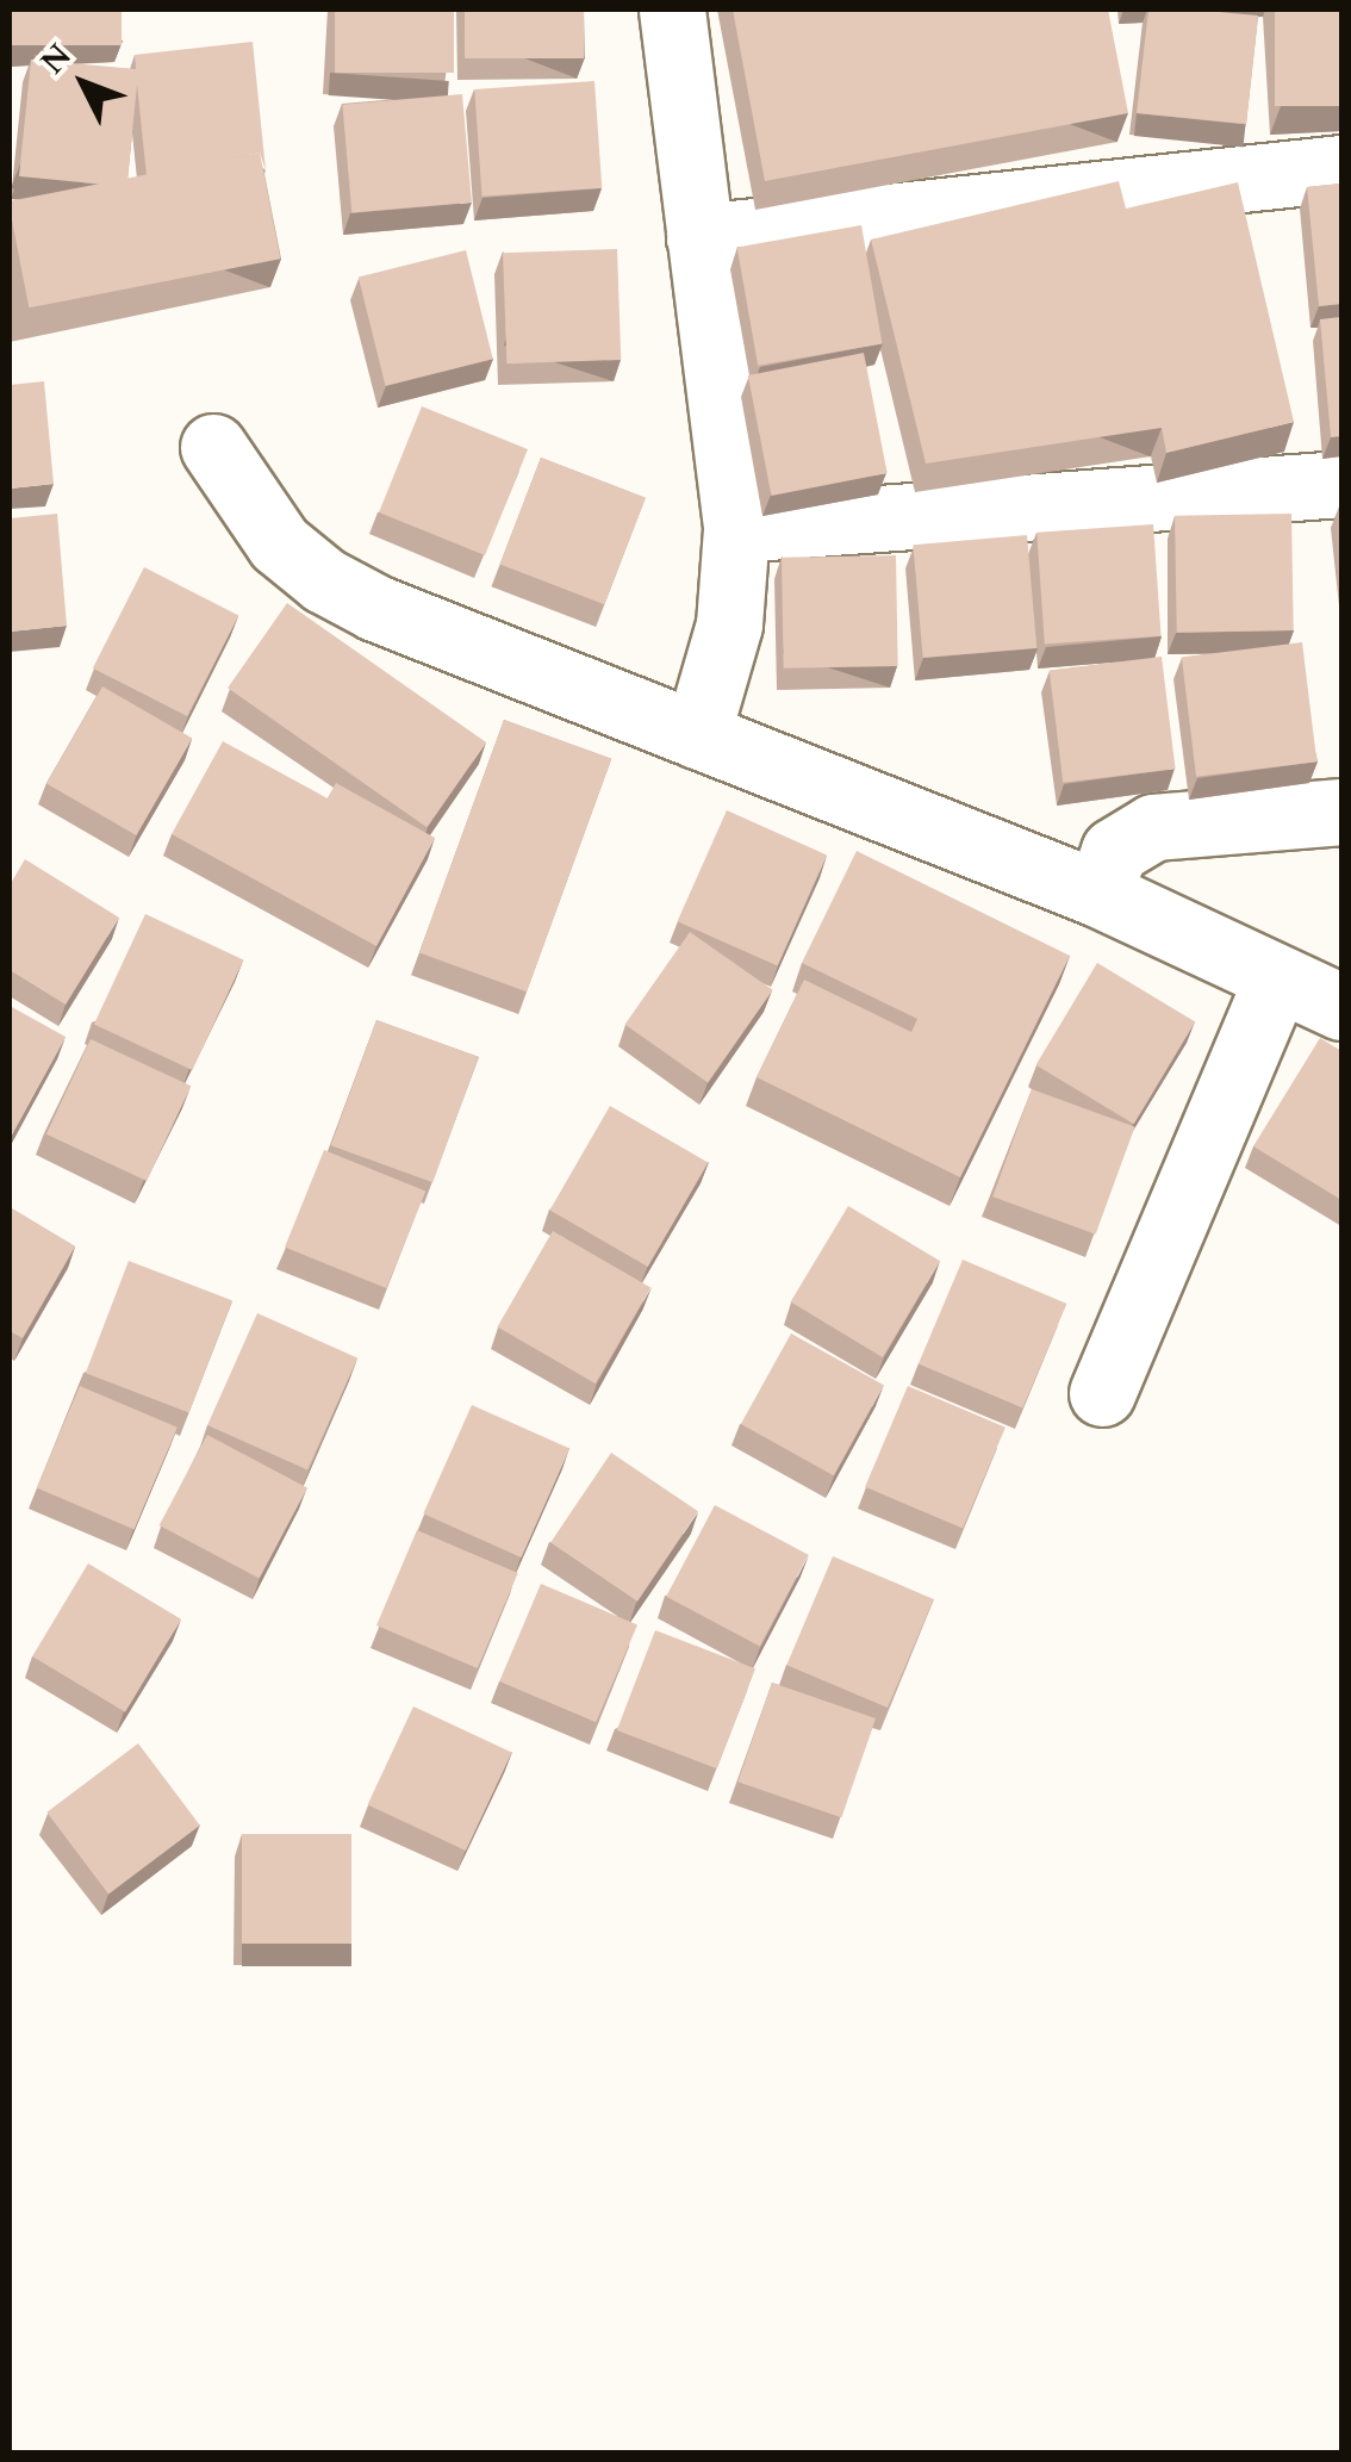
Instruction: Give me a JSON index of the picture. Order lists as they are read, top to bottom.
{
  "north": "top left"
}
